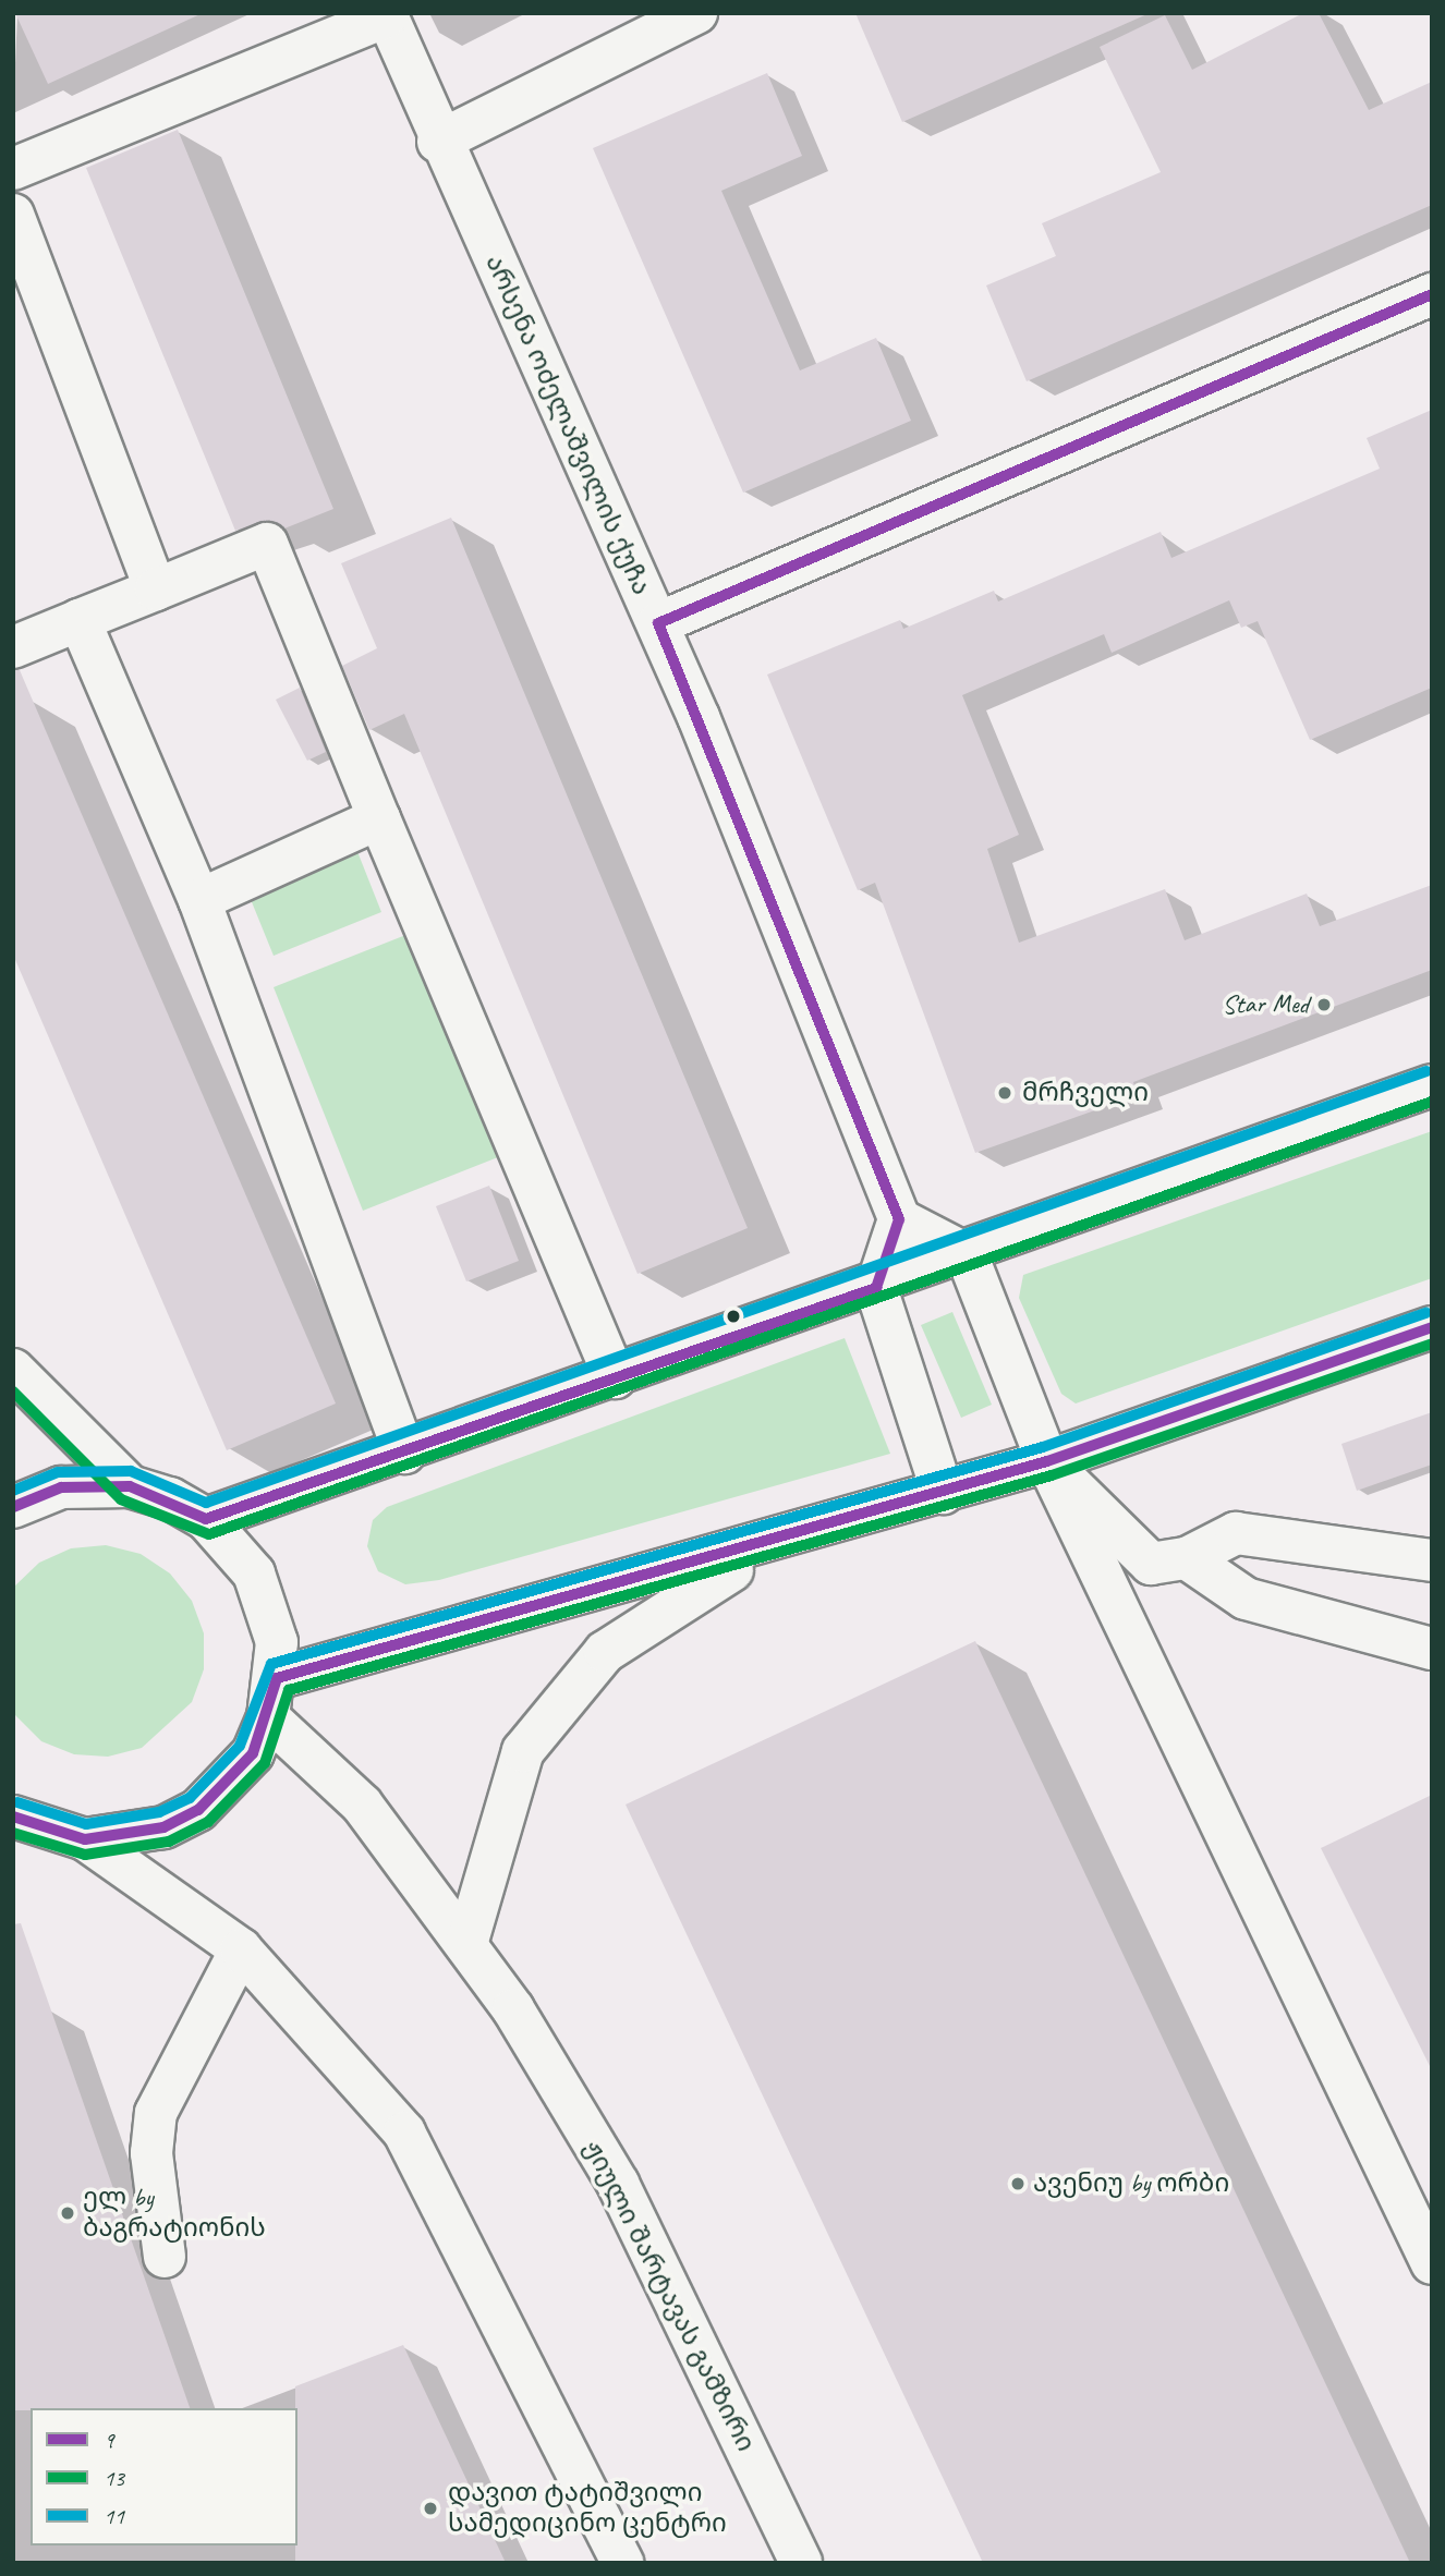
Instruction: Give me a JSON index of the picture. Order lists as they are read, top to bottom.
{
  "streets": {
    "main road": ["არსენა ოძელაშვილის ქუჩა", "ჟიული შარტავას გამზირი"]
  },
  "places": [
    "Star Med",
    "მრჩველი",
    "ავენიუ by ორბი",
    "ელ by ბაგრატიონის",
    "დავით ტატიშვილი სამედიცინო ცენტრი"
  ],
  "lines": ["transit line 9", "transit line 11", "transit line 13"],
  "legend": ["9", "13", "11"]
}
